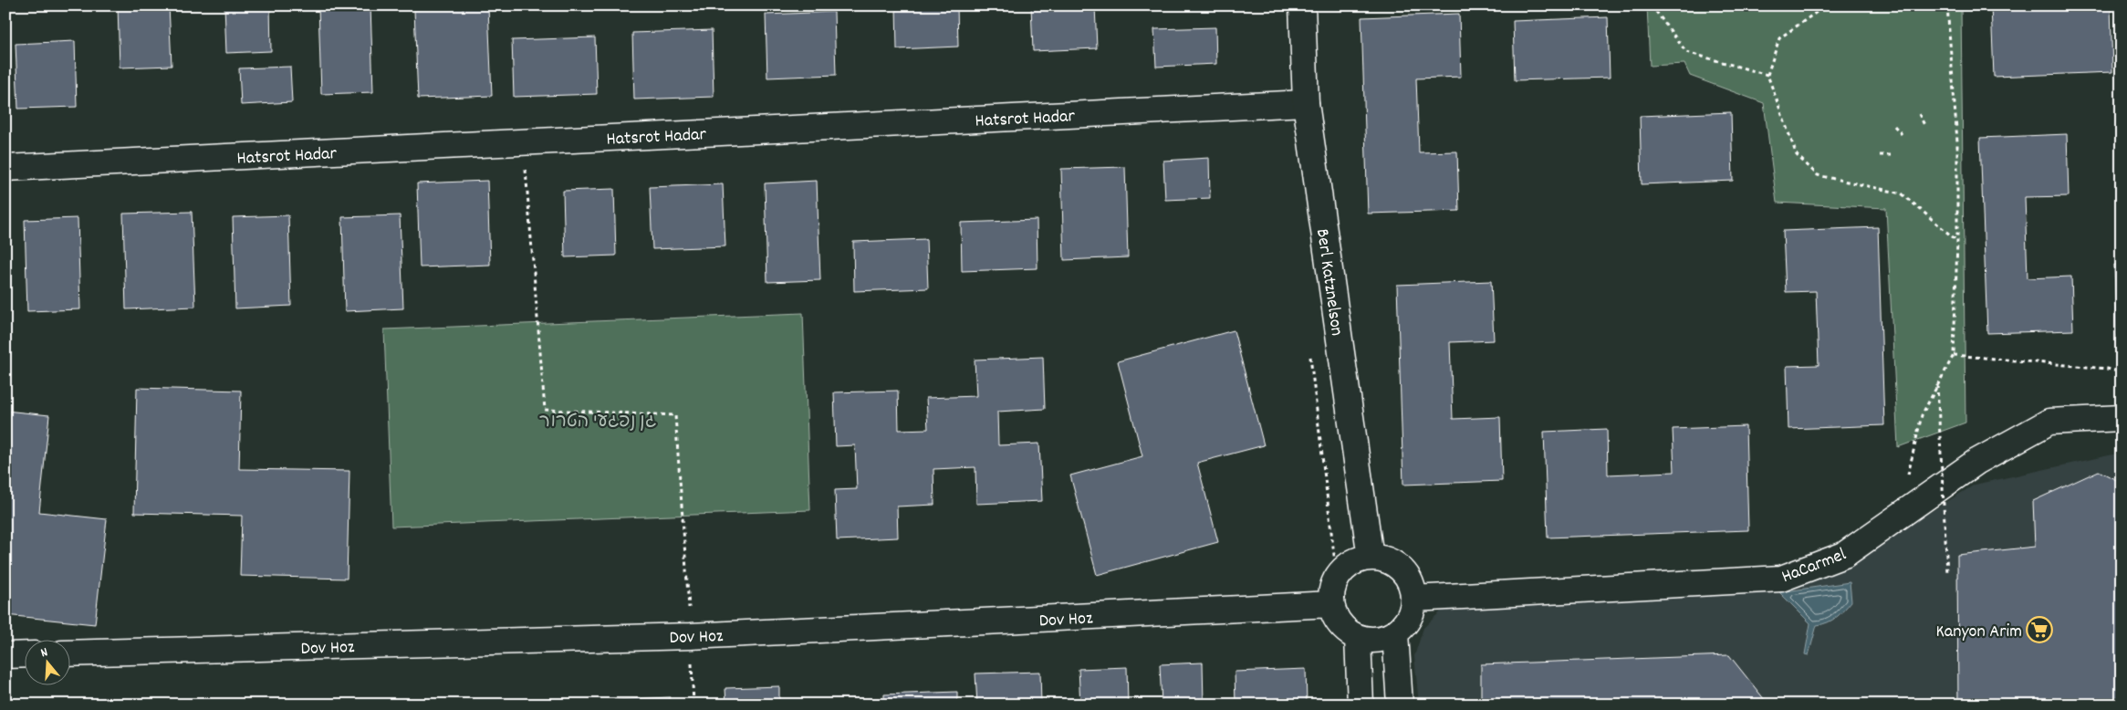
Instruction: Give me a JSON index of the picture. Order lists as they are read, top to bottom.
{
  "streets": {
    "street": [
      "Hatsrot Hadar",
      "Berl Katznelson",
      "HaCarmel",
      "Dov Hoz"
    ]
  },
  "crossings": [
    ["Hatsrot Hadar", "Berl Katznelson"],
    ["Berl Katznelson", "HaCarmel"],
    ["Berl Katznelson", "Dov Hoz"],
    ["HaCarmel", "Dov Hoz"]
  ],
  "parks": ["גן נפגעי הטרור"],
  "places": {
    "supermarket": ["Kanyon Arim"]
  },
  "north": "top"
}
